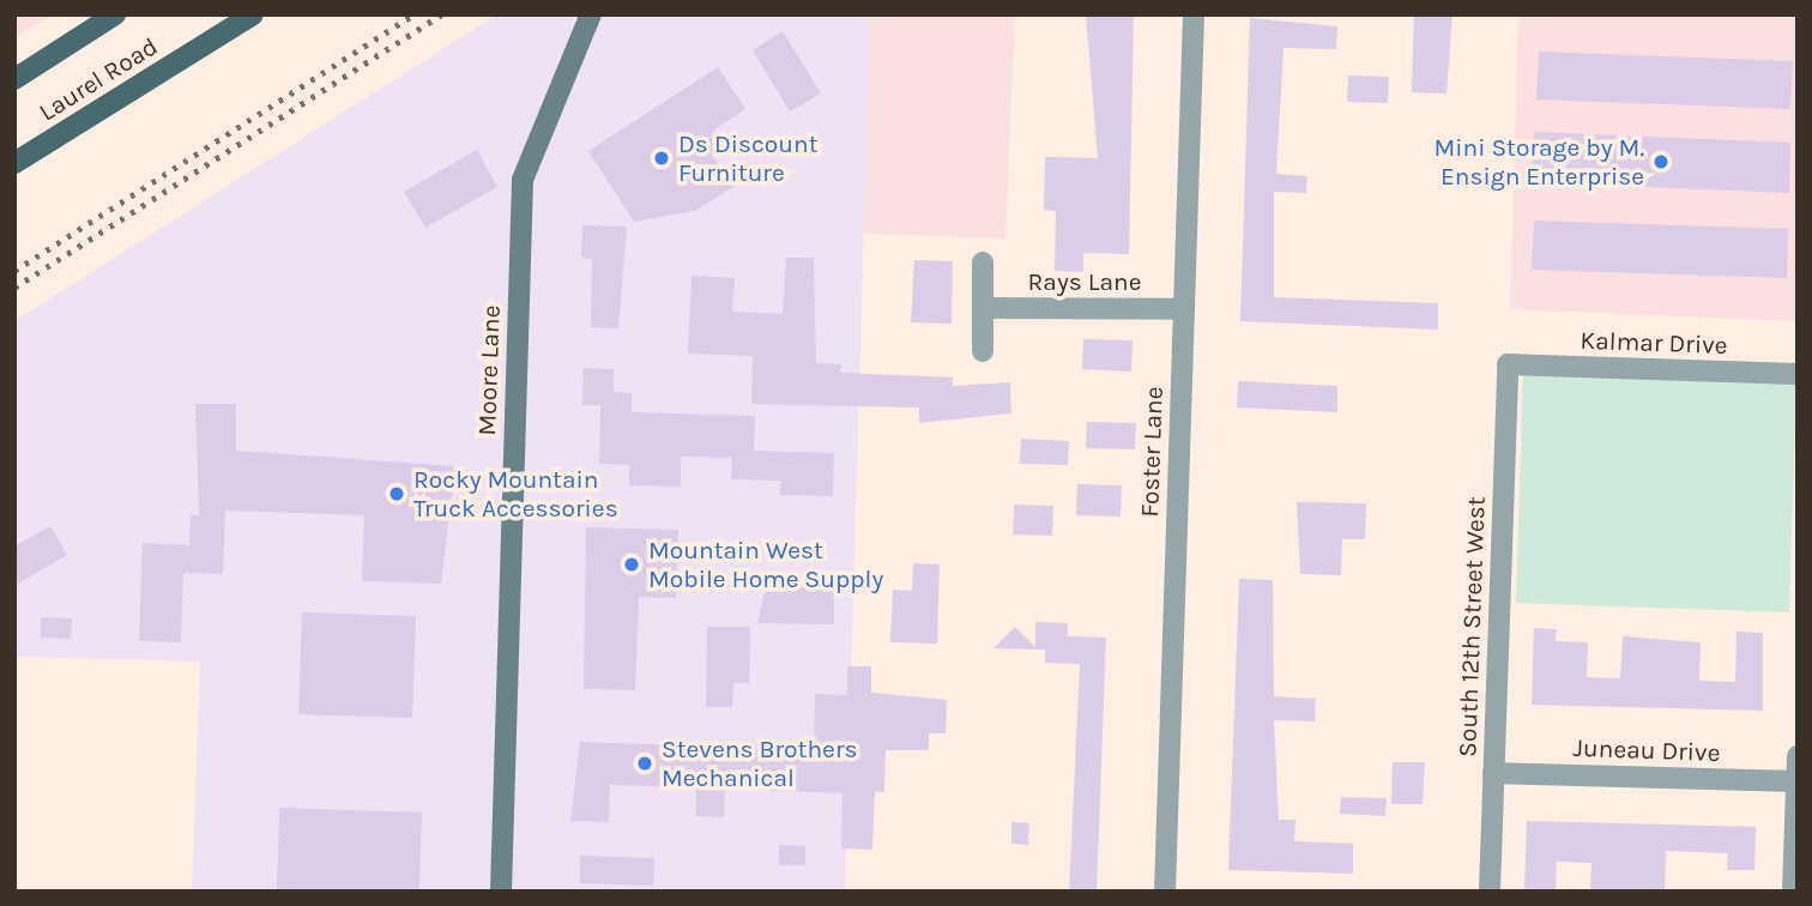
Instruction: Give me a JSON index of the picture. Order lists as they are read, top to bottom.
{
  "streets": {
    "main road": ["Laurel Road"],
    "street": [
      "Rays Lane",
      "Kalmar Drive",
      "Moore Lane",
      "Foster Lane",
      "South 12th Street West",
      "Juneau Drive"
    ]
  },
  "crossings": [
    ["Rays Lane", "Foster Lane"],
    ["Kalmar Drive", "South 12th Street West"],
    ["South 12th Street West", "Juneau Drive"]
  ],
  "places": [
    "Ds Discount Furniture",
    "Mini Storage by M. Ensign Enterprise",
    "Rocky Mountain Truck Accessories",
    "Mountain West Mobile Home Supply",
    "Stevens Brothers Mechanical"
  ]
}
